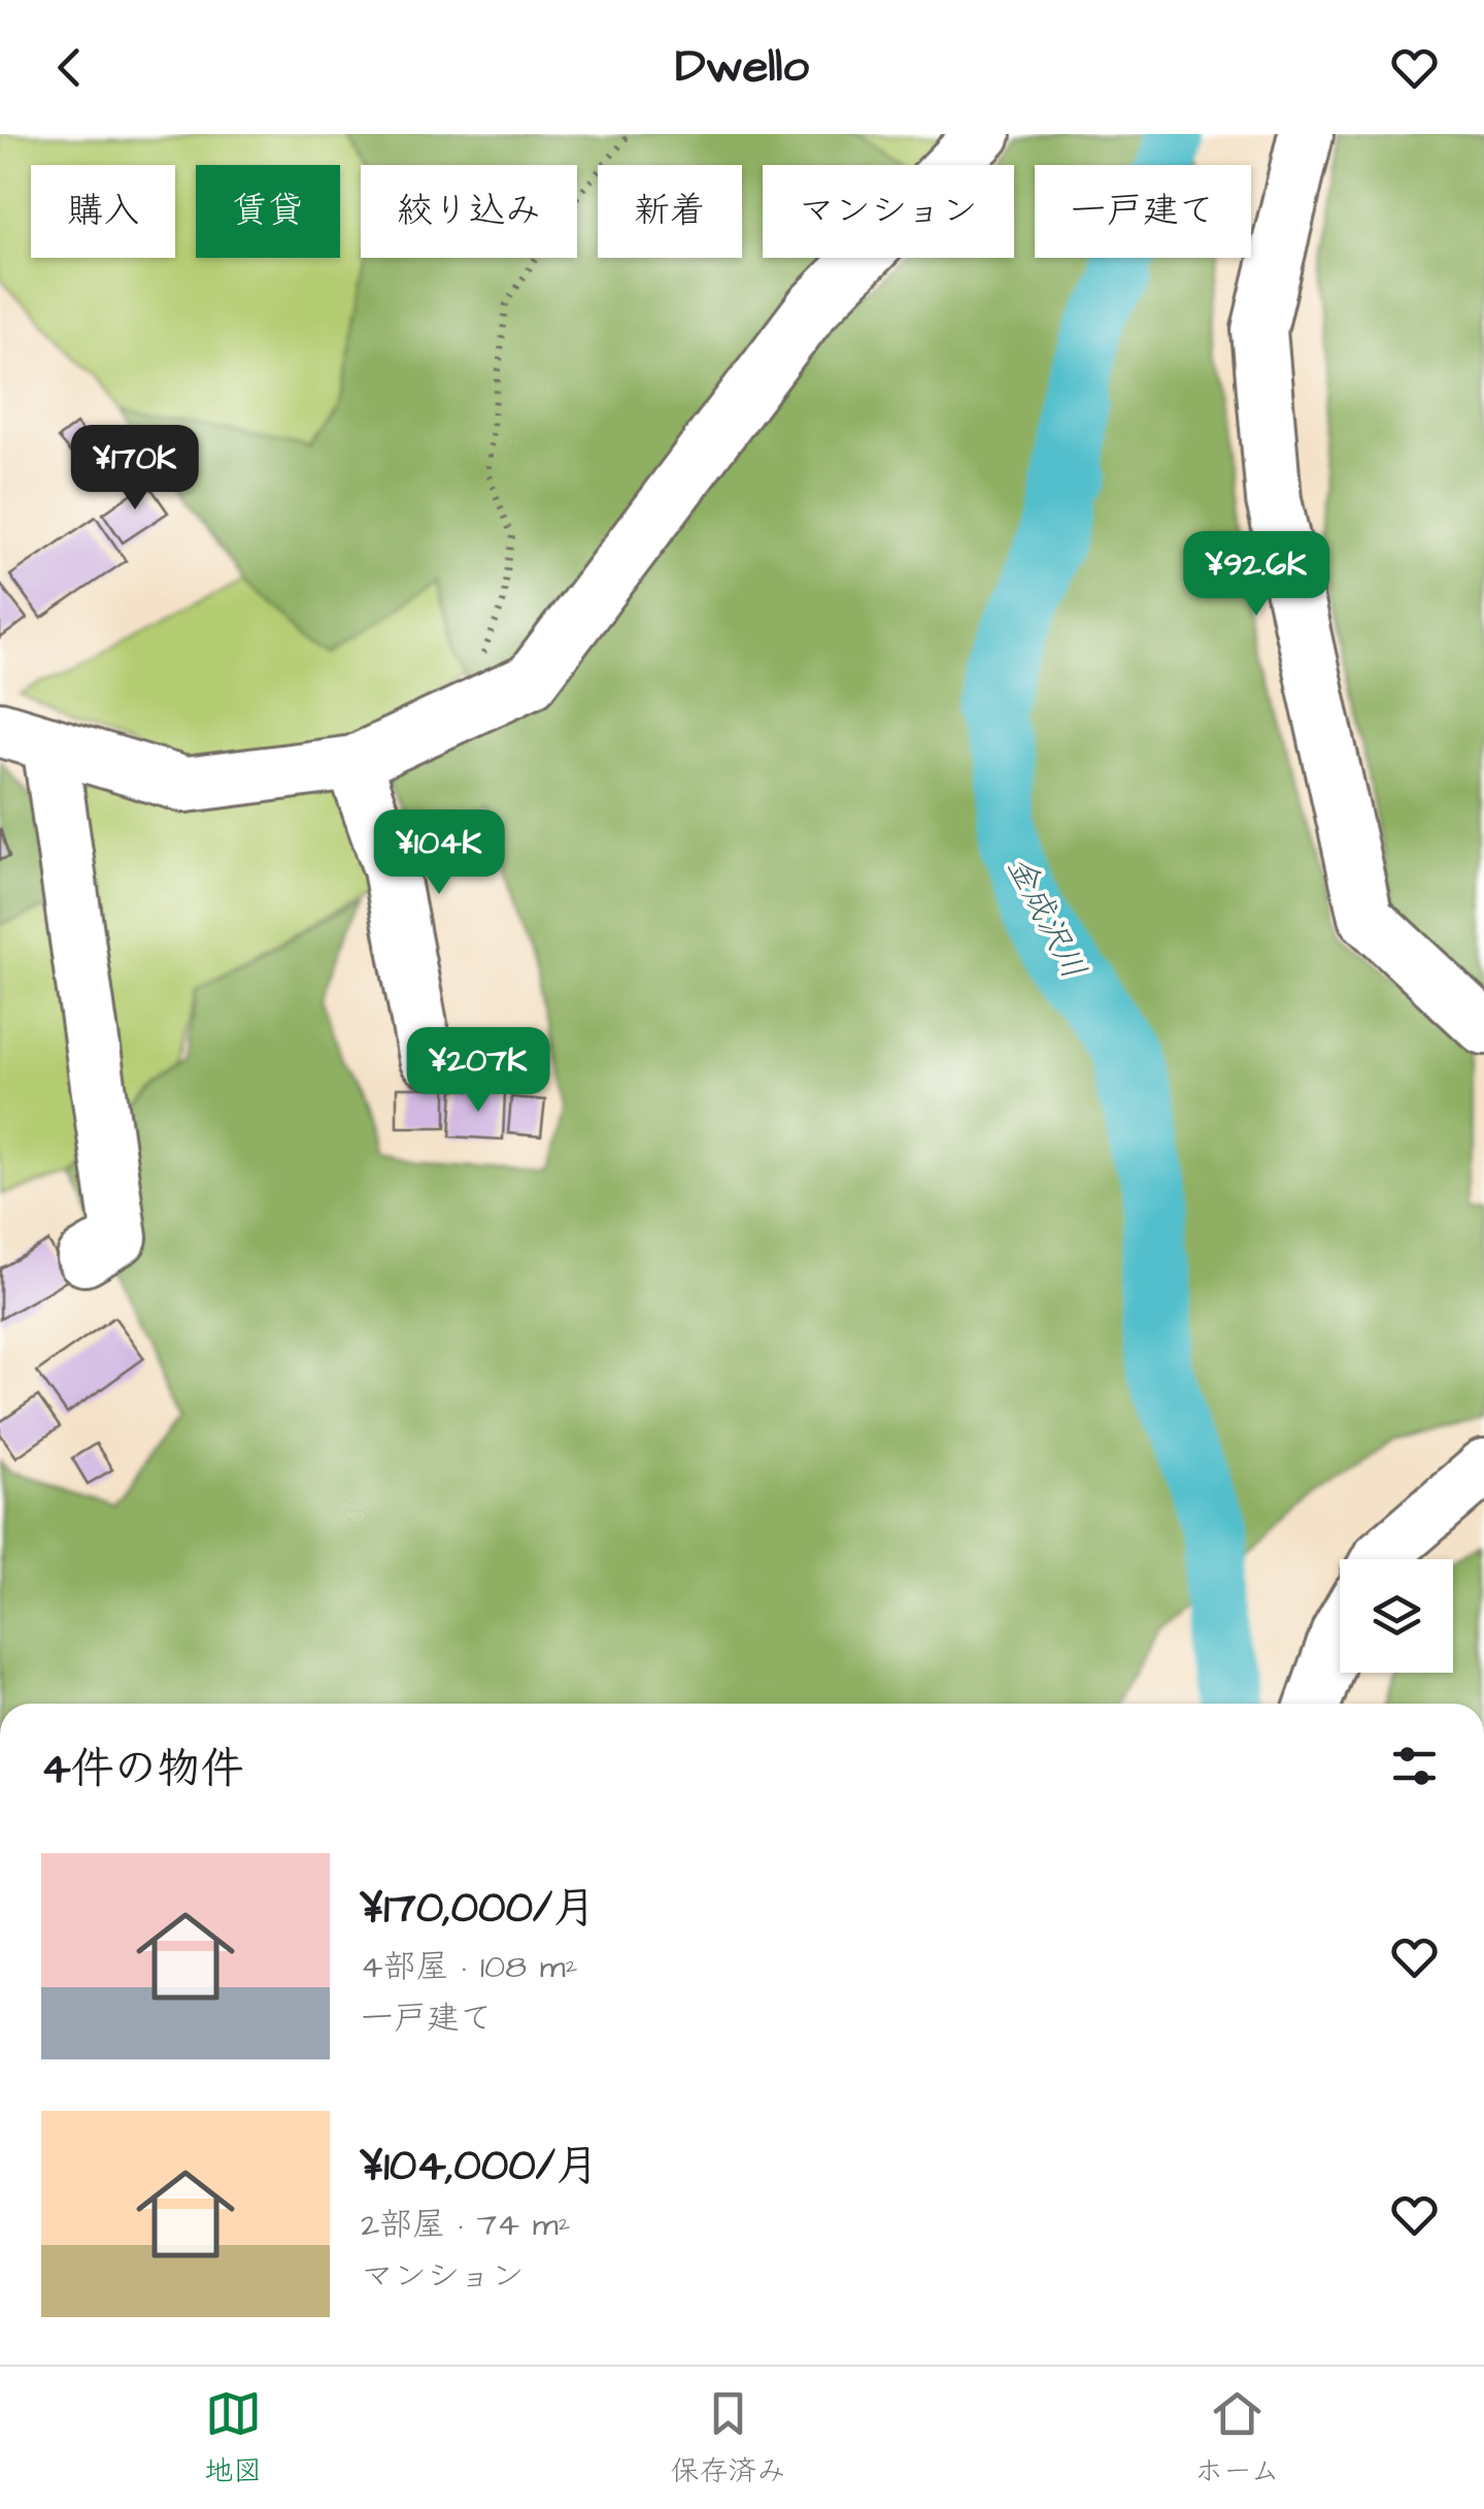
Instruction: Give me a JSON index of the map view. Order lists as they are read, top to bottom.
{
  "water": ["金成沢川"],
  "page": {
    "header": "Dwello",
    "chip": [
      "購入",
      "賃貸",
      "絞り込み",
      "新着",
      "マンション",
      "一戸建て"
    ],
    "price": [
      "¥170K",
      "¥92.6K",
      "¥104K",
      "¥207K"
    ],
    "heading": "4件の物件",
    "list": [
      {
        "name": "¥170,000/月",
        "note": "4部屋 · 108 m² · 一戸建て"
      },
      {
        "name": "¥104,000/月",
        "note": "2部屋 · 74 m² · マンション"
      }
    ],
    "tabs": ["地図", "保存済み", "ホーム"]
  }
}
